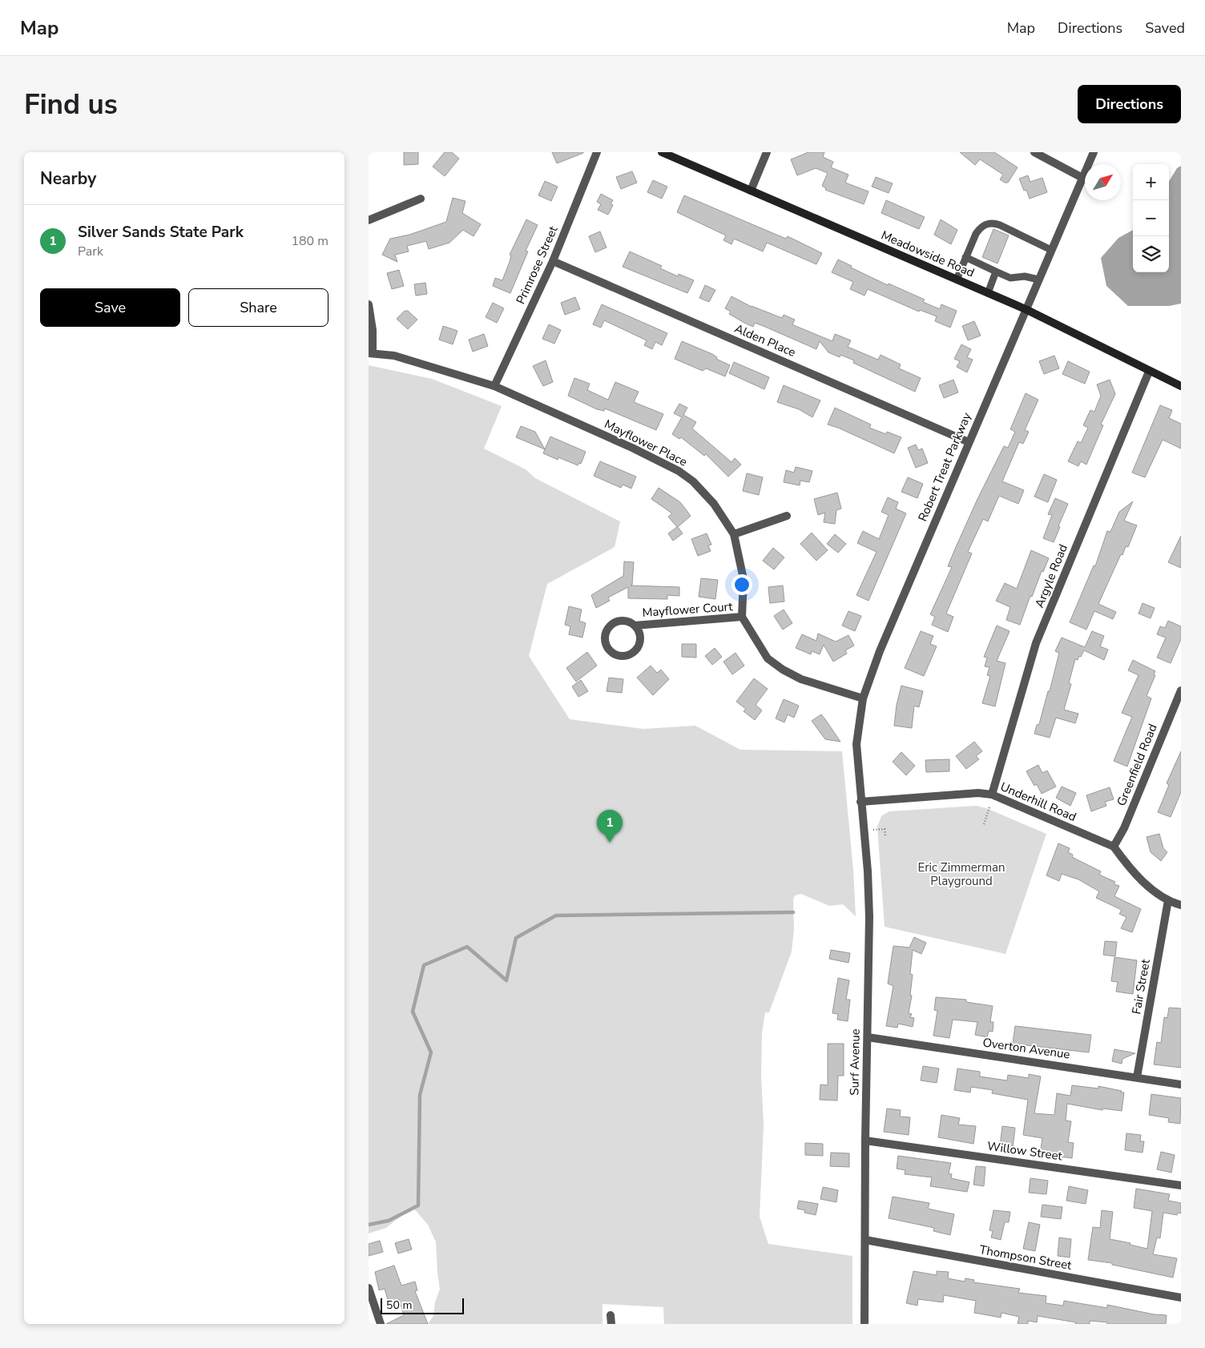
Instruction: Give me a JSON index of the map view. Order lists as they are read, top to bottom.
{
  "streets": {
    "main road": ["Meadowside Road"],
    "street": [
      "Primrose Street",
      "Alden Place",
      "Mayflower Place",
      "Robert Treat Parkway",
      "Argyle Road",
      "Mayflower Court",
      "Greenfield Road",
      "Underhill Road",
      "Fair Street",
      "Overton Avenue",
      "Surf Avenue",
      "Willow Street",
      "Thompson Street"
    ]
  },
  "crossings": [
    ["Meadowside Road", "Robert Treat Parkway"],
    ["Meadowside Road", "Argyle Road"],
    ["Primrose Street", "Alden Place"],
    ["Primrose Street", "Mayflower Place"],
    ["Alden Place", "Robert Treat Parkway"],
    ["Mayflower Place", "Mayflower Court"],
    ["Robert Treat Parkway", "Underhill Road"],
    ["Robert Treat Parkway", "Surf Avenue"],
    ["Argyle Road", "Underhill Road"],
    ["Greenfield Road", "Underhill Road"],
    ["Underhill Road", "Surf Avenue"],
    ["Fair Street", "Overton Avenue"],
    ["Overton Avenue", "Surf Avenue"],
    ["Surf Avenue", "Willow Street"],
    ["Surf Avenue", "Thompson Street"]
  ],
  "parks": ["Eric Zimmerman Playground"],
  "scale_bar": "50 m",
  "north": "top right",
  "page": {
    "header": "Map",
    "nav": ["Map", "Directions", "Saved"],
    "buttons": [
      "Directions",
      ["Save", "Share"]
    ],
    "title": "Find us",
    "heading": "Nearby",
    "map_buttons": ["+", "−"],
    "list": [
      {
        "mark": "1",
        "name": "Silver Sands State Park",
        "note": "Park",
        "value": "180 m"
      }
    ],
    "pins": "1",
    "scale": "50 m"
  }
}
